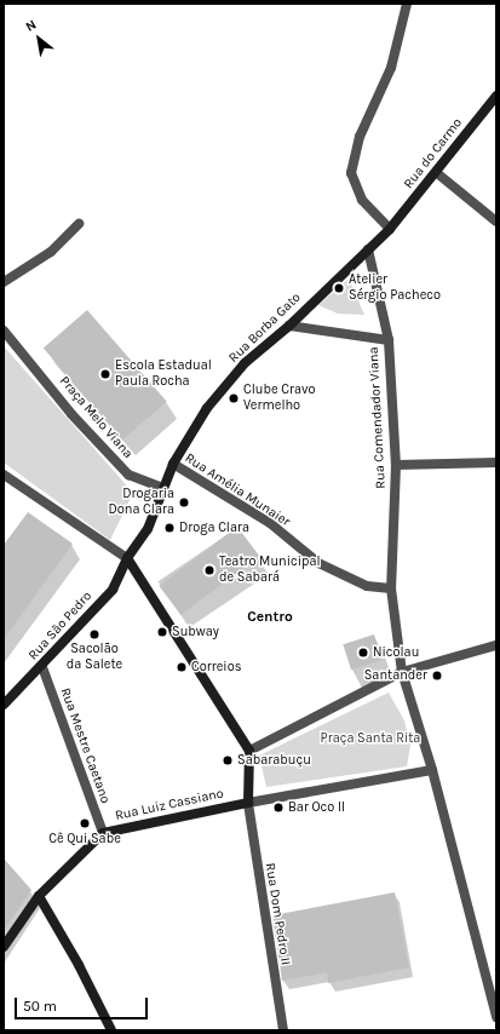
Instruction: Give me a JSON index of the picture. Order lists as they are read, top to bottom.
{
  "streets": {
    "main road": [
      "Rua do Carmo",
      "Rua Borba Gato",
      "Rua São Pedro",
      "Rua Luiz Cassiano"
    ],
    "street": [
      "Praça Melo Viana",
      "Rua Comendador Viana",
      "Rua Amélia Munaier",
      "Rua Mestre Caetano",
      "Rua Dom Pedro II"
    ]
  },
  "crossings": [
    ["Rua do Carmo", "Rua Borba Gato"],
    ["Rua Borba Gato", "Praça Melo Viana"],
    ["Rua Borba Gato", "Rua Comendador Viana"],
    ["Rua Borba Gato", "Rua Amélia Munaier"],
    ["Rua Comendador Viana", "Rua Amélia Munaier"],
    ["Rua São Pedro", "Rua Mestre Caetano"],
    ["Rua Mestre Caetano", "Rua Luiz Cassiano"],
    ["Rua Luiz Cassiano", "Rua Dom Pedro II"]
  ],
  "districts": ["Centro"],
  "parks": ["Praça Santa Rita"],
  "places": [
    "Atelier Sérgio Pacheco",
    "Escola Estadual Paula Rocha",
    "Clube Cravo Vermelho",
    "Drogaria Dona Clara",
    "Droga Clara",
    "Teatro Municipal de Sabará",
    "Subway",
    "Sacolão da Salete",
    "Nicolau",
    "Correios",
    "Santander",
    "Sabarabuçu",
    "Bar Oco II",
    "Cê Qui Sabe"
  ],
  "scale_bar": "50 m",
  "north": "top left"
}
